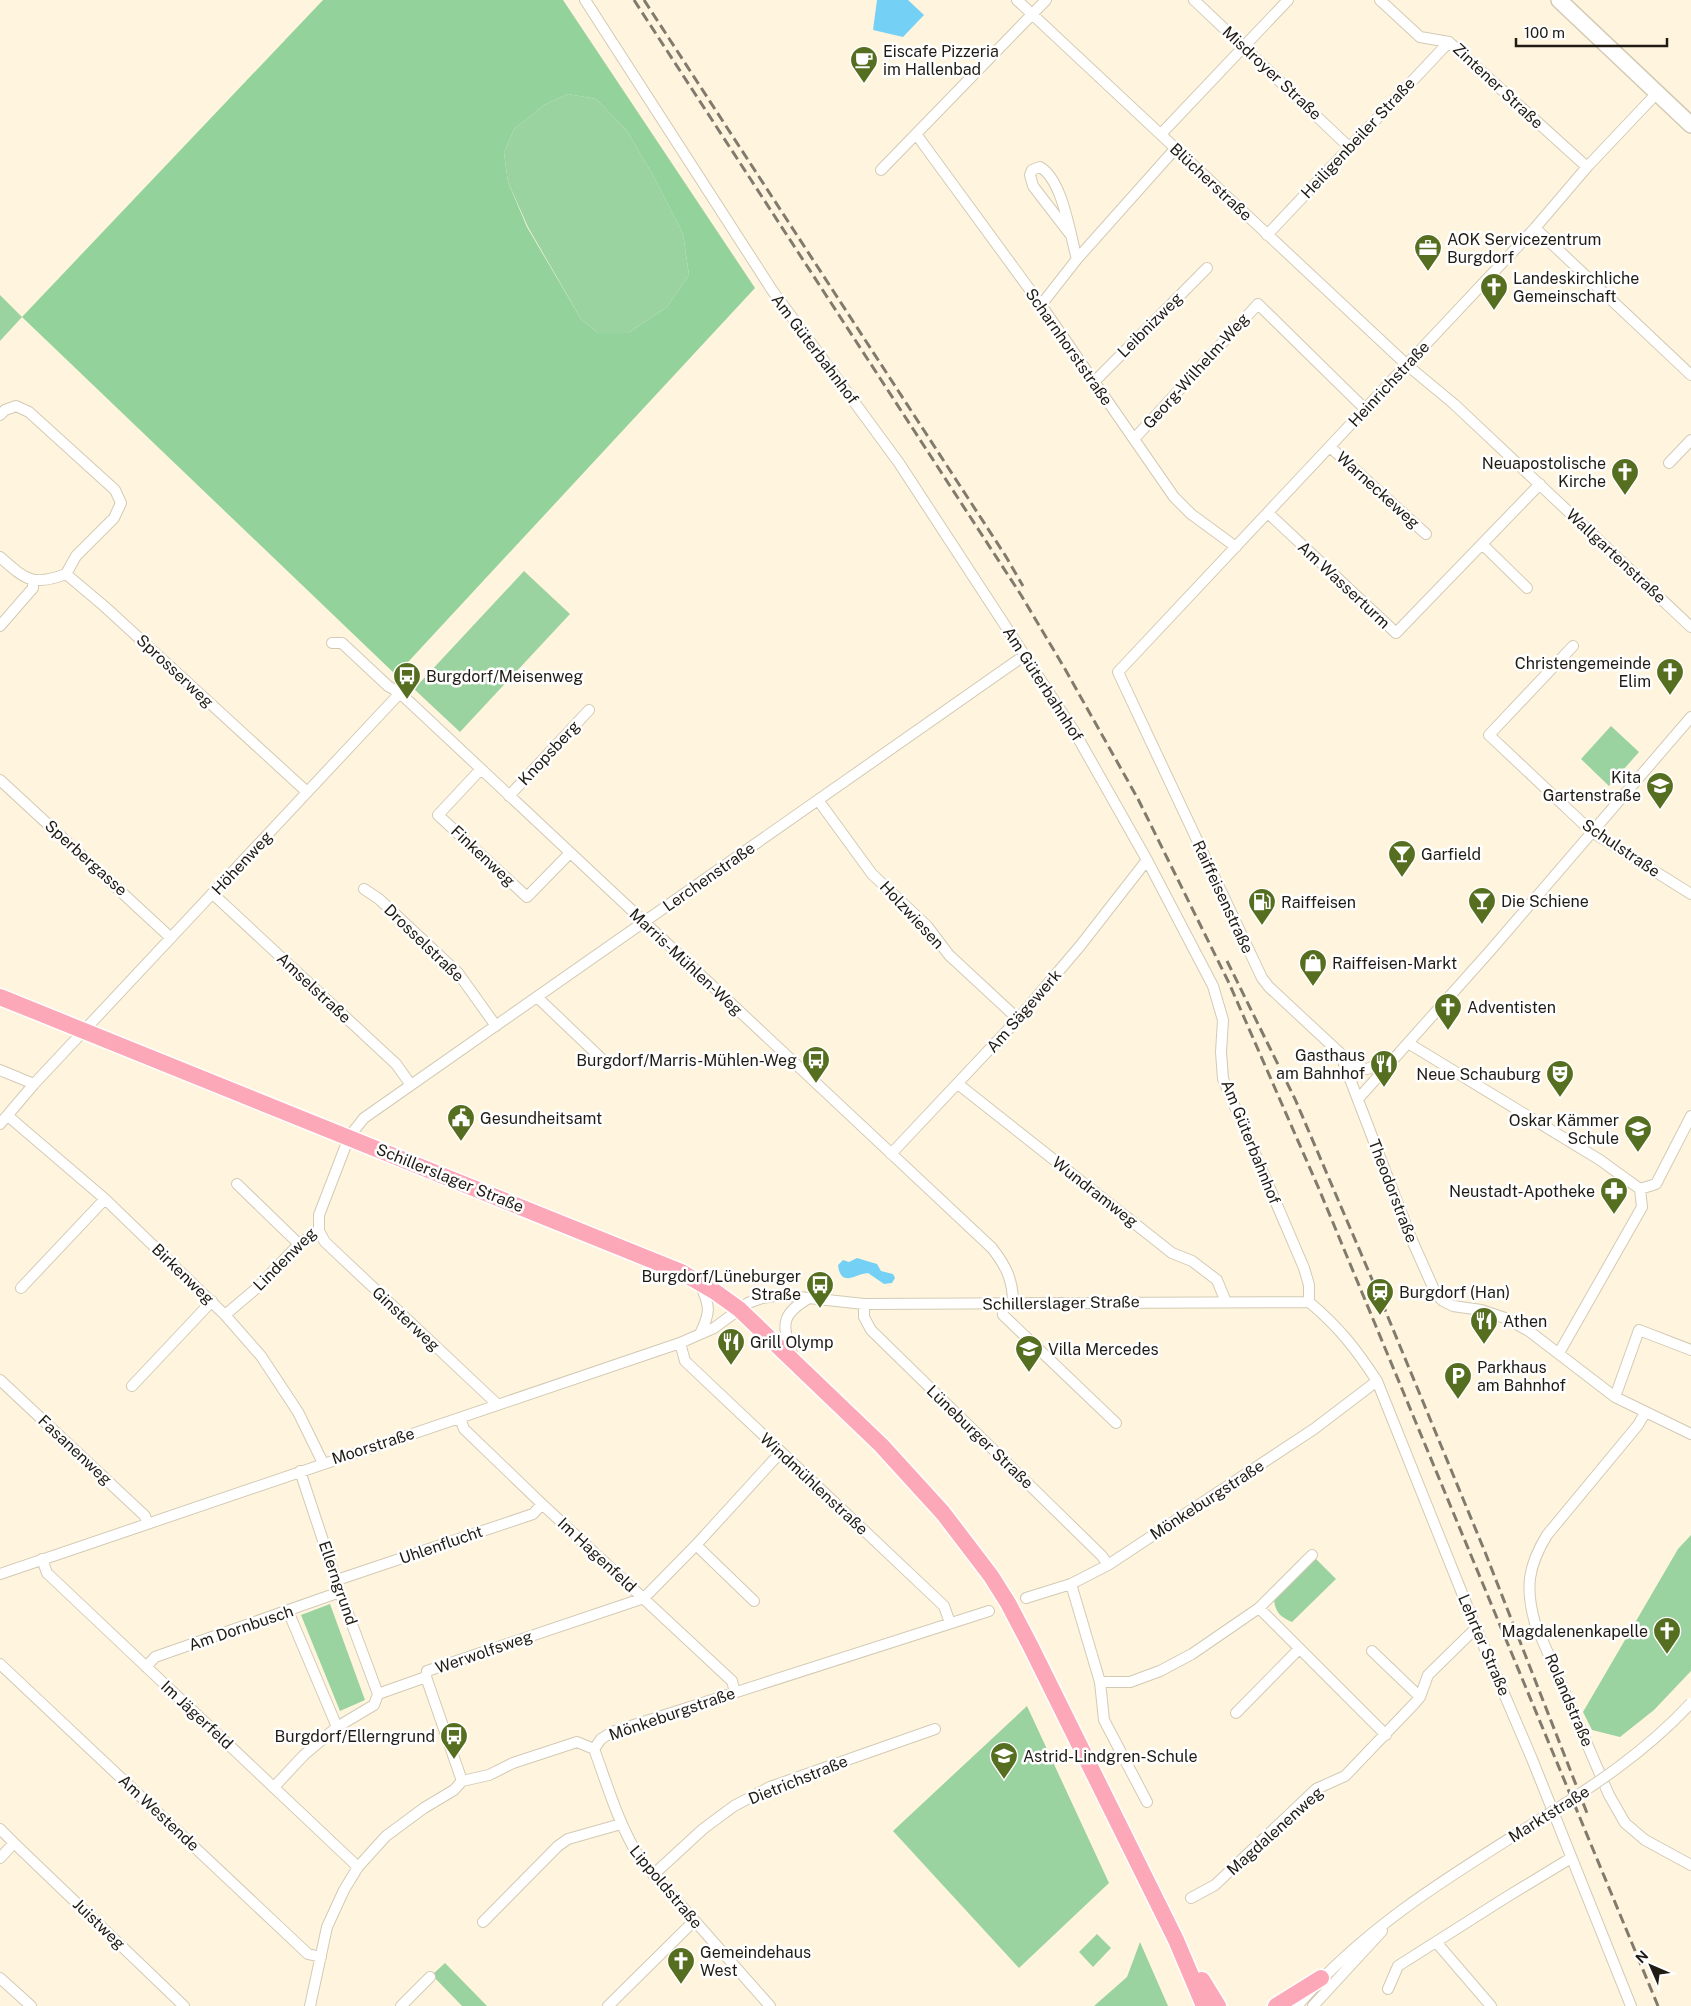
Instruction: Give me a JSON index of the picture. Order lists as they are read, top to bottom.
{
  "streets": {
    "main road": ["Schillerslager Straße"],
    "street": [
      "Misdroyer Straße",
      "Zintener Straße",
      "Heiligenbeiler Straße",
      "Blücherstraße",
      "Leibnizweg",
      "Scharnhorststraße",
      "Am Güterbahnhof",
      "Georg-Wilhelm-Weg",
      "Heinrichstraße",
      "Warneckeweg",
      "Wallgartenstraße",
      "Am Wasserturm",
      "Sprosserweg",
      "Knopsberg",
      "Schulstraße",
      "Finkenweg",
      "Sperbergasse",
      "Höhenweg",
      "Lerchenstraße",
      "Raiffeisenstraße",
      "Holzwiesen",
      "Drosselstraße",
      "Marris-Mühlen-Weg",
      "Amselstraße",
      "Am Sägewerk",
      "Theodorstraße",
      "Wundramweg",
      "Lindenweg",
      "Birkenweg",
      "Ginsterweg",
      "Lüneburger Straße",
      "Moorstraße",
      "Fasanenweg",
      "Windmühlenstraße",
      "Mönkeburgstraße",
      "Uhlenflucht",
      "Im Hagenfeld",
      "Ellerngrund",
      "Am Dornbusch",
      "Lehrter Straße",
      "Werwolfsweg",
      "Rolandstraße",
      "Im Jägerfeld",
      "Dietrichstraße",
      "Am Westende",
      "Marktstraße",
      "Magdalenenweg",
      "Lippoldstraße",
      "Juistweg"
    ]
  },
  "crossings": [
    ["Misdroyer Straße", "Heiligenbeiler Straße"],
    ["Zintener Straße", "Heiligenbeiler Straße"],
    ["Zintener Straße", "Heinrichstraße"],
    ["Heiligenbeiler Straße", "Blücherstraße"],
    ["Blücherstraße", "Heinrichstraße"],
    ["Blücherstraße", "Wallgartenstraße"],
    ["Leibnizweg", "Scharnhorststraße"],
    ["Scharnhorststraße", "Georg-Wilhelm-Weg"],
    ["Scharnhorststraße", "Heinrichstraße"],
    ["Am Güterbahnhof", "Lerchenstraße"],
    ["Am Güterbahnhof", "Am Sägewerk"],
    ["Am Güterbahnhof", "Schillerslager Straße"],
    ["Am Güterbahnhof", "Lehrter Straße"],
    ["Georg-Wilhelm-Weg", "Heinrichstraße"],
    ["Heinrichstraße", "Warneckeweg"],
    ["Heinrichstraße", "Wallgartenstraße"],
    ["Heinrichstraße", "Am Wasserturm"],
    ["Heinrichstraße", "Raiffeisenstraße"],
    ["Wallgartenstraße", "Am Wasserturm"],
    ["Sprosserweg", "Höhenweg"],
    ["Knopsberg", "Marris-Mühlen-Weg"],
    ["Finkenweg", "Marris-Mühlen-Weg"],
    ["Sperbergasse", "Höhenweg"],
    ["Höhenweg", "Marris-Mühlen-Weg"],
    ["Höhenweg", "Amselstraße"],
    ["Höhenweg", "Schillerslager Straße"],
    ["Höhenweg", "Birkenweg"],
    ["Lerchenstraße", "Holzwiesen"],
    ["Lerchenstraße", "Drosselstraße"],
    ["Lerchenstraße", "Marris-Mühlen-Weg"],
    ["Lerchenstraße", "Amselstraße"],
    ["Lerchenstraße", "Schillerslager Straße"],
    ["Lerchenstraße", "Lindenweg"],
    ["Raiffeisenstraße", "Theodorstraße"],
    ["Holzwiesen", "Am Sägewerk"],
    ["Marris-Mühlen-Weg", "Am Sägewerk"],
    ["Marris-Mühlen-Weg", "Schillerslager Straße"],
    ["Am Sägewerk", "Wundramweg"],
    ["Schillerslager Straße", "Wundramweg"],
    ["Schillerslager Straße", "Lindenweg"],
    ["Schillerslager Straße", "Lüneburger Straße"],
    ["Schillerslager Straße", "Moorstraße"],
    ["Schillerslager Straße", "Lehrter Straße"],
    ["Theodorstraße", "Rolandstraße"],
    ["Lindenweg", "Birkenweg"],
    ["Lindenweg", "Ginsterweg"],
    ["Birkenweg", "Moorstraße"],
    ["Ginsterweg", "Moorstraße"],
    ["Lüneburger Straße", "Mönkeburgstraße"],
    ["Moorstraße", "Fasanenweg"],
    ["Moorstraße", "Windmühlenstraße"],
    ["Moorstraße", "Im Hagenfeld"],
    ["Moorstraße", "Ellerngrund"],
    ["Moorstraße", "Im Jägerfeld"],
    ["Windmühlenstraße", "Mönkeburgstraße"],
    ["Mönkeburgstraße", "Im Hagenfeld"],
    ["Mönkeburgstraße", "Lehrter Straße"],
    ["Mönkeburgstraße", "Im Jägerfeld"],
    ["Mönkeburgstraße", "Am Westende"],
    ["Mönkeburgstraße", "Lippoldstraße"],
    ["Uhlenflucht", "Im Hagenfeld"],
    ["Uhlenflucht", "Ellerngrund"],
    ["Im Hagenfeld", "Werwolfsweg"],
    ["Ellerngrund", "Am Dornbusch"],
    ["Ellerngrund", "Werwolfsweg"],
    ["Am Dornbusch", "Im Jägerfeld"],
    ["Lehrter Straße", "Magdalenenweg"],
    ["Werwolfsweg", "Im Jägerfeld"],
    ["Dietrichstraße", "Lippoldstraße"]
  ],
  "places": {
    "cafe": ["Eiscafe Pizzeria im Hallenbad"],
    "office": ["AOK Servicezentrum Burgdorf"],
    "church": [
      "Landeskirchliche Gemeinschaft",
      "Neuapostolische Kirche",
      "Christengemeinde Elim",
      "Adventisten",
      "Magdalenenkapelle",
      "Gemeindehaus West"
    ],
    "bus stop": [
      "Burgdorf/Meisenweg",
      "Burgdorf/Marris-Mühlen-Weg",
      "Burgdorf/Lüneburger Straße",
      "Burgdorf/Ellerngrund"
    ],
    "school or university": [
      "Kita Gartenstraße",
      "Oskar Kämmer Schule",
      "Villa Mercedes",
      "Astrid-Lindgren-Schule"
    ],
    "bar": ["Garfield", "Die Schiene"],
    "fuel station": ["Raiffeisen"],
    "shop": ["Raiffeisen-Markt"],
    "restaurant": ["Gasthaus am Bahnhof", "Athen", "Grill Olymp"],
    "theatre": ["Neue Schauburg"],
    "public building": ["Gesundheitsamt"],
    "pharmacy": ["Neustadt-Apotheke"],
    "station": ["Burgdorf (Han)"],
    "parking": ["Parkhaus am Bahnhof"]
  },
  "scale_bar": "100 m",
  "north": "top left"
}
